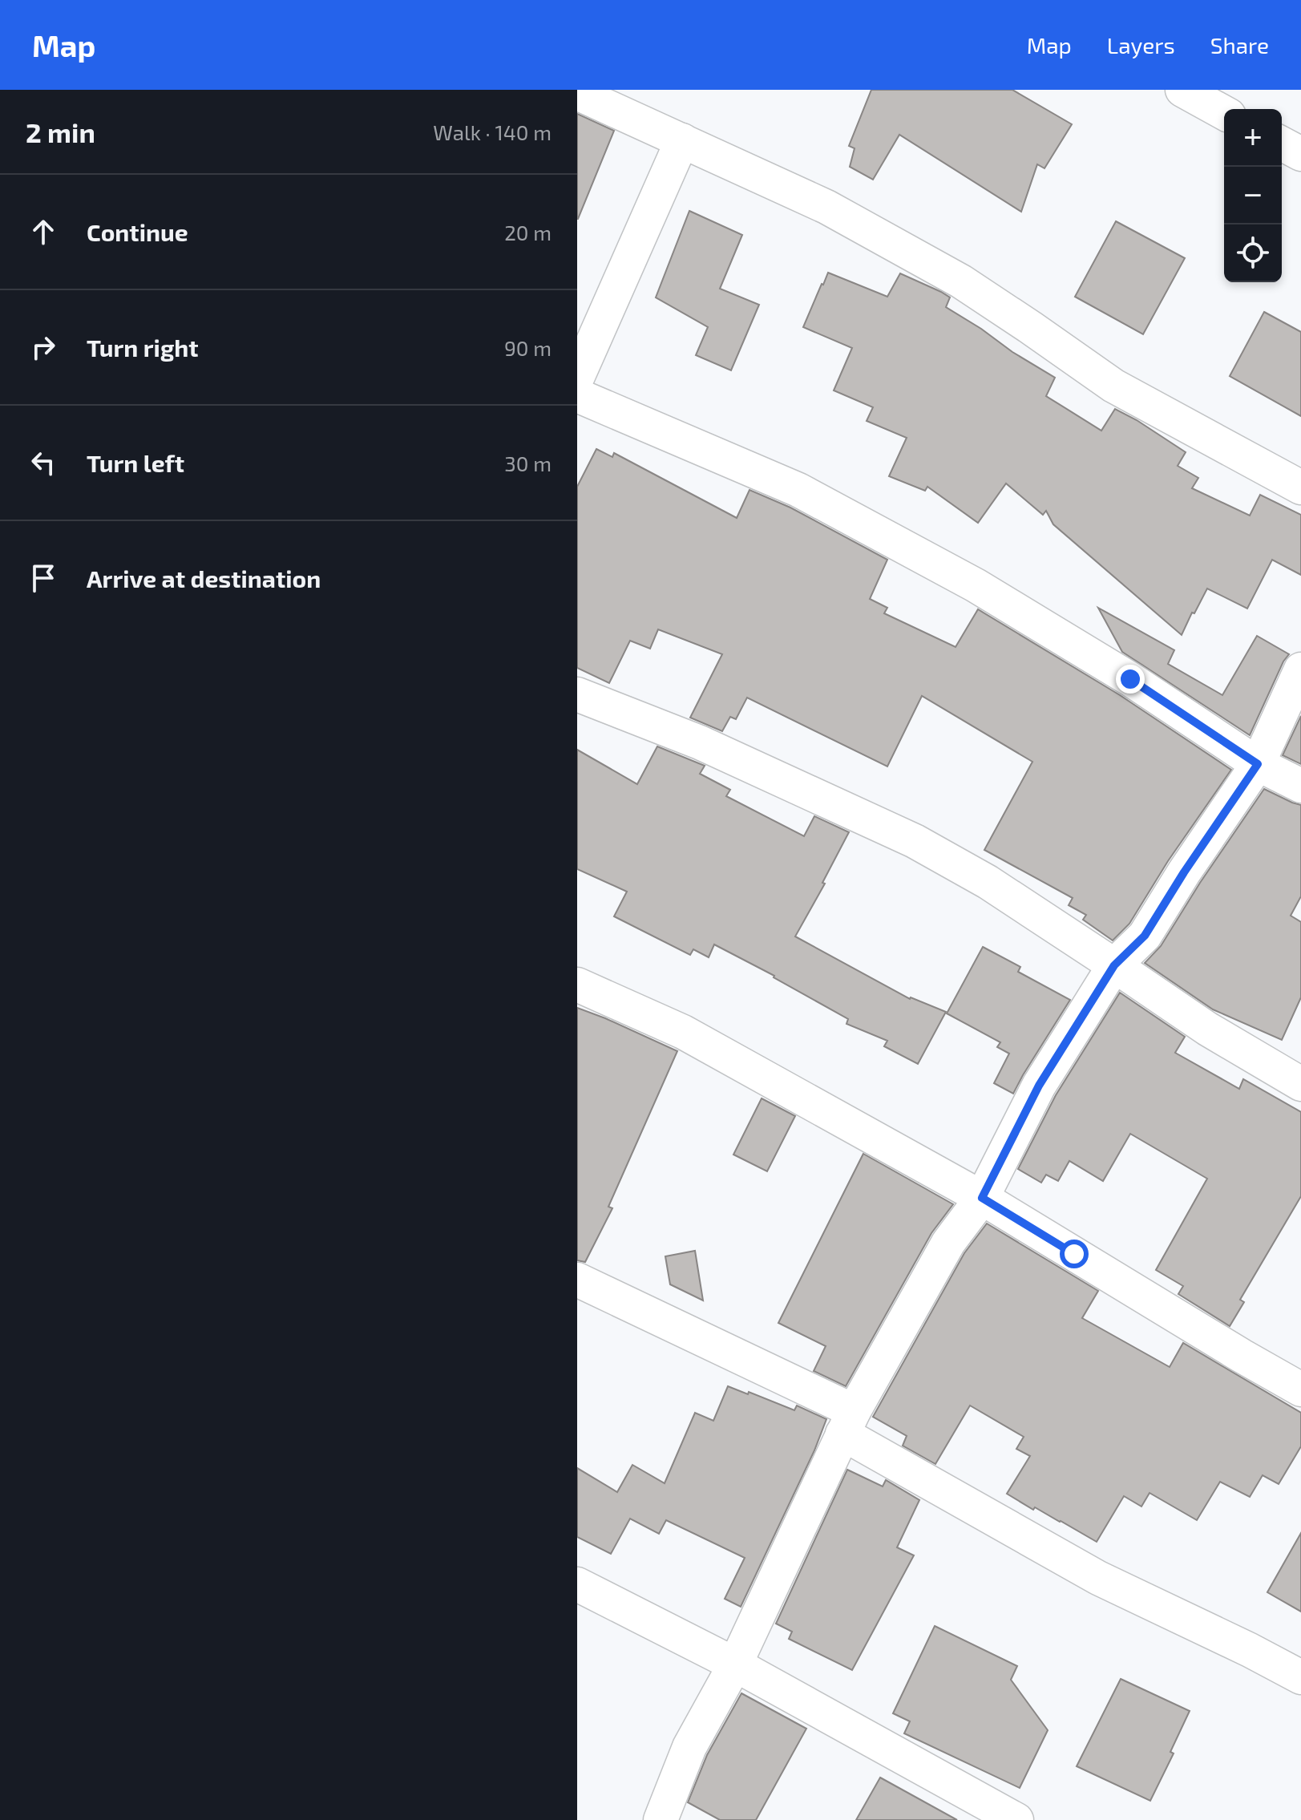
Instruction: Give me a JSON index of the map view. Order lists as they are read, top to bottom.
{
  "page": {
    "header": "Map",
    "nav": ["Map", "Layers", "Share"],
    "heading": ["2 min", "Walk · 140 m"],
    "map_buttons": ["+", "−"],
    "list": [
      ["Continue", "20 m"],
      ["Turn right", "90 m"],
      ["Turn left", "30 m"],
      "Arrive at destination"
    ]
  }
}
